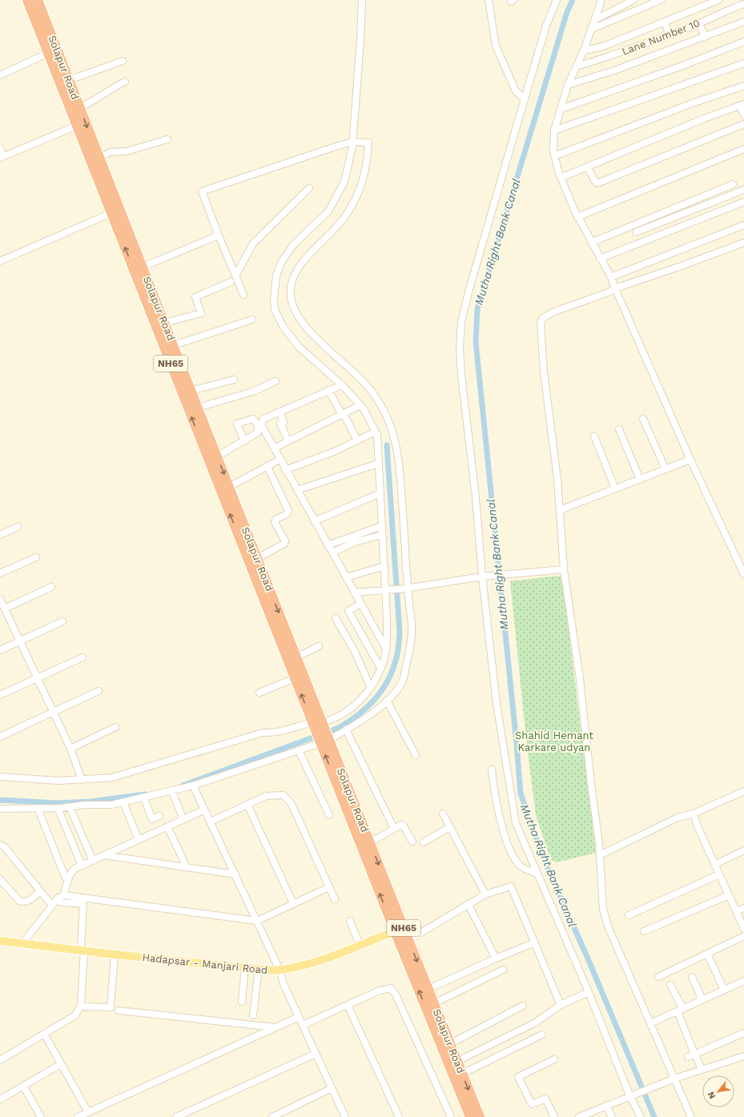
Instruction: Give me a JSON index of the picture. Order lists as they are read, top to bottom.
{
  "streets": {
    "highway": ["Solapur Road", "NH65"],
    "main road": ["Hadapsar - Manjari Road"],
    "street": ["Lane Number 10"]
  },
  "crossings": [
    ["Solapur Road", "Hadapsar - Manjari Road"]
  ],
  "water": ["Mutha Right Bank Canal"],
  "parks": ["Shahid Hemant Karkare udyan"],
  "north": "bottom left"
}
